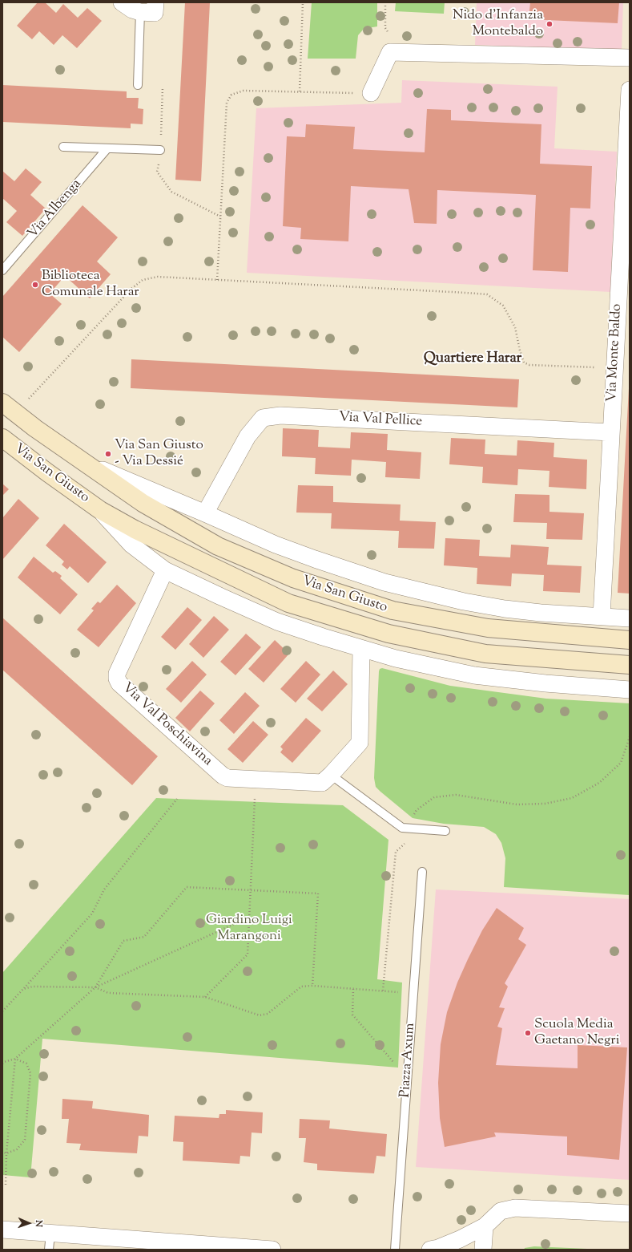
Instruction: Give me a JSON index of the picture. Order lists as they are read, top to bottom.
{
  "streets": {
    "main road": ["Via San Giusto"],
    "street": ["Via Monte Baldo", "Via Val Pellice", "Via Val Poschiavina"],
    "lane": ["Via Albenga", "Piazza Axum"]
  },
  "crossings": [
    ["Via Monte Baldo", "Via Val Pellice"],
    ["Via Monte Baldo", "Via San Giusto"],
    ["Via Val Pellice", "Via San Giusto"],
    ["Via San Giusto", "Via Val Poschiavina"]
  ],
  "districts": ["Quartiere Harar"],
  "parks": ["Giardino Luigi Marangoni"],
  "places": [
    "Nido d'Infanzia Montebaldo",
    "Biblioteca Comunale Harar",
    "Via San Giusto - Via Dessié",
    "Scuola Media Gaetano Negri"
  ],
  "north": "right"
}
